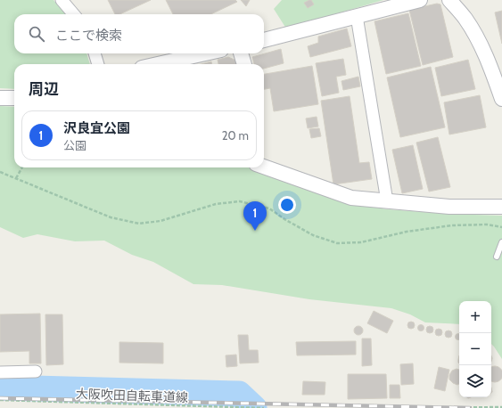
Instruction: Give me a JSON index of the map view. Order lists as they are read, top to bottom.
{
  "streets": {
    "path": ["大阪吹田自転車道線"]
  },
  "page": {
    "search": "ここで検索",
    "heading": "周辺",
    "list": [
      {
        "mark": "1",
        "name": "沢良宜公園",
        "note": "公園",
        "value": "20 m"
      }
    ],
    "pins": "1",
    "map_buttons": ["+", "−"]
  }
}
